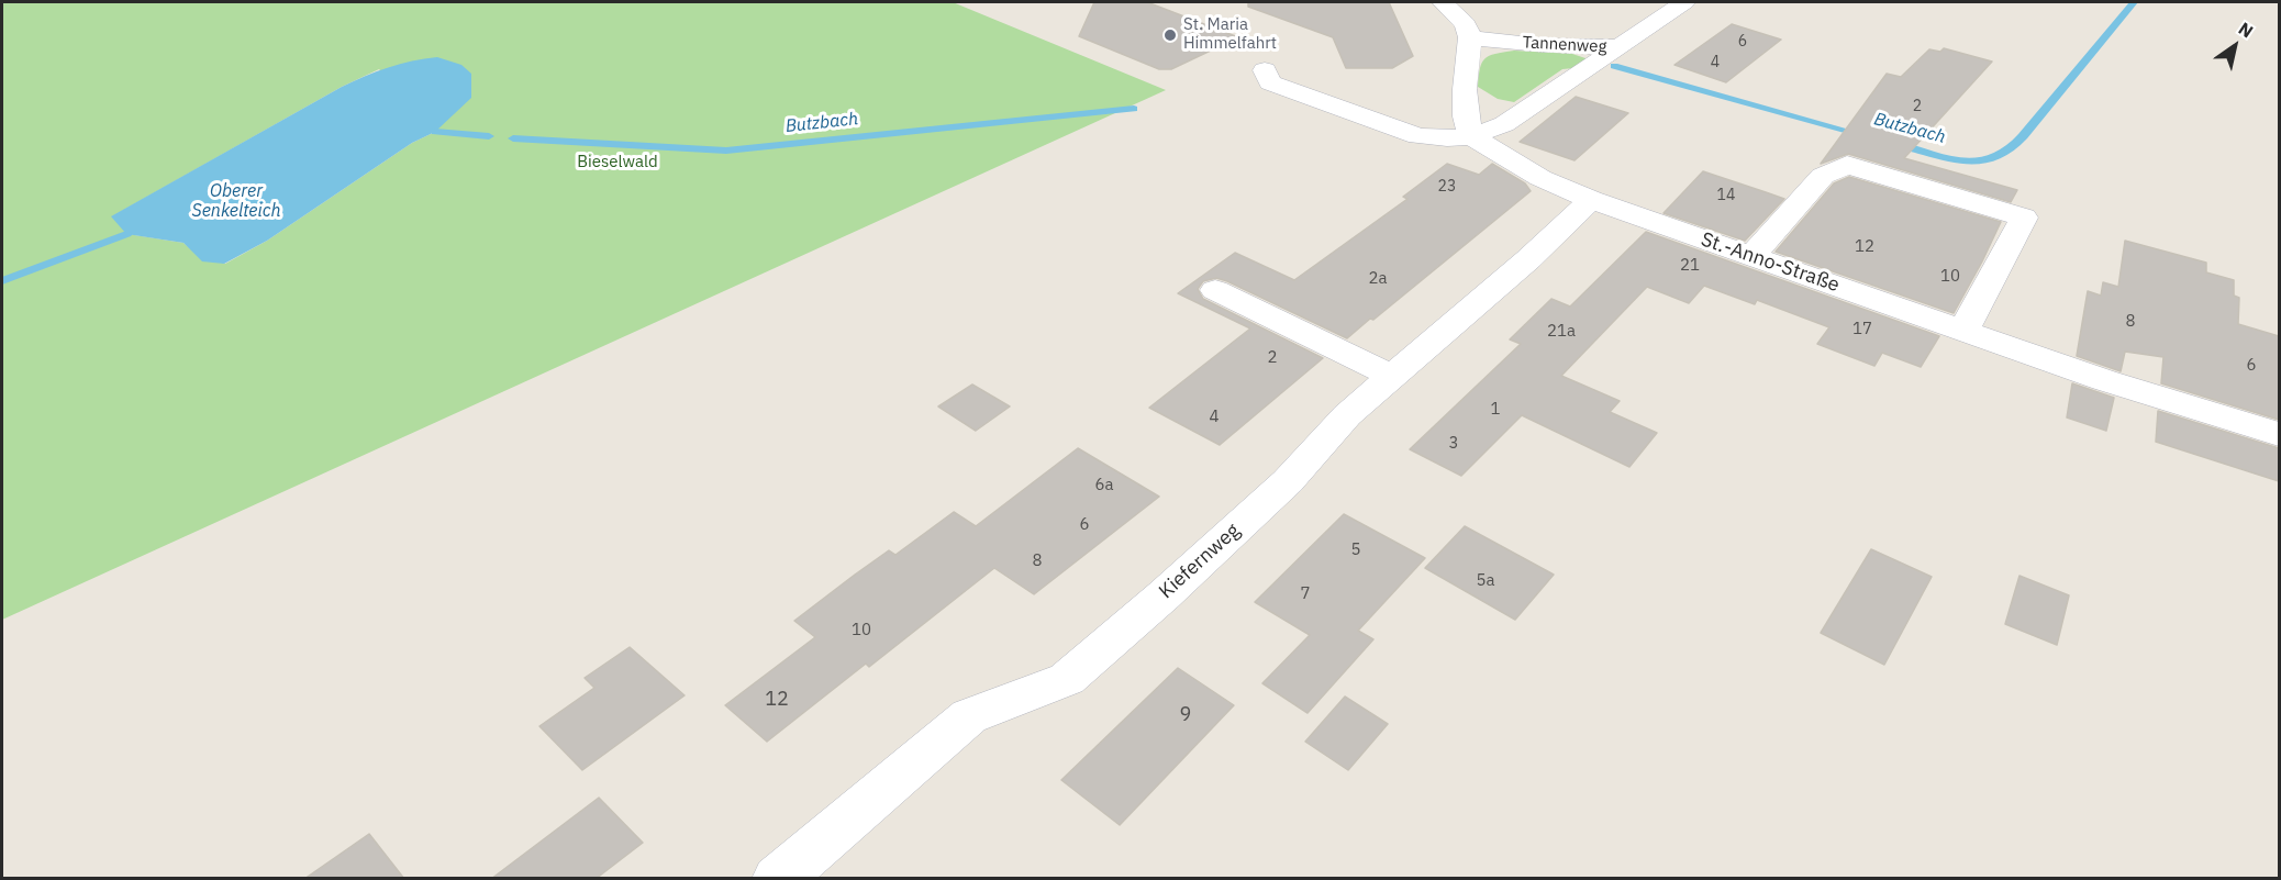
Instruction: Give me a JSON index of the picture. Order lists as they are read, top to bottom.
{
  "streets": {
    "street": ["Tannenweg", "St.-Anno-Straße", "Kiefernweg"]
  },
  "crossings": [
    ["St.-Anno-Straße", "Kiefernweg"]
  ],
  "water": ["Butzbach", "Oberer Senkelteich"],
  "parks": ["Bieselwald"],
  "places": ["St. Maria Himmelfahrt"],
  "house_numbers": [
    "6",
    "4",
    "2",
    "23",
    "14",
    "12",
    "21",
    "10",
    "2a",
    "8",
    "17",
    "21a",
    "2",
    "6",
    "1",
    "4",
    "3",
    "6a",
    "6",
    "5",
    "8",
    "5a",
    "7",
    "10",
    "12",
    "9"
  ],
  "north": "top right"
}
